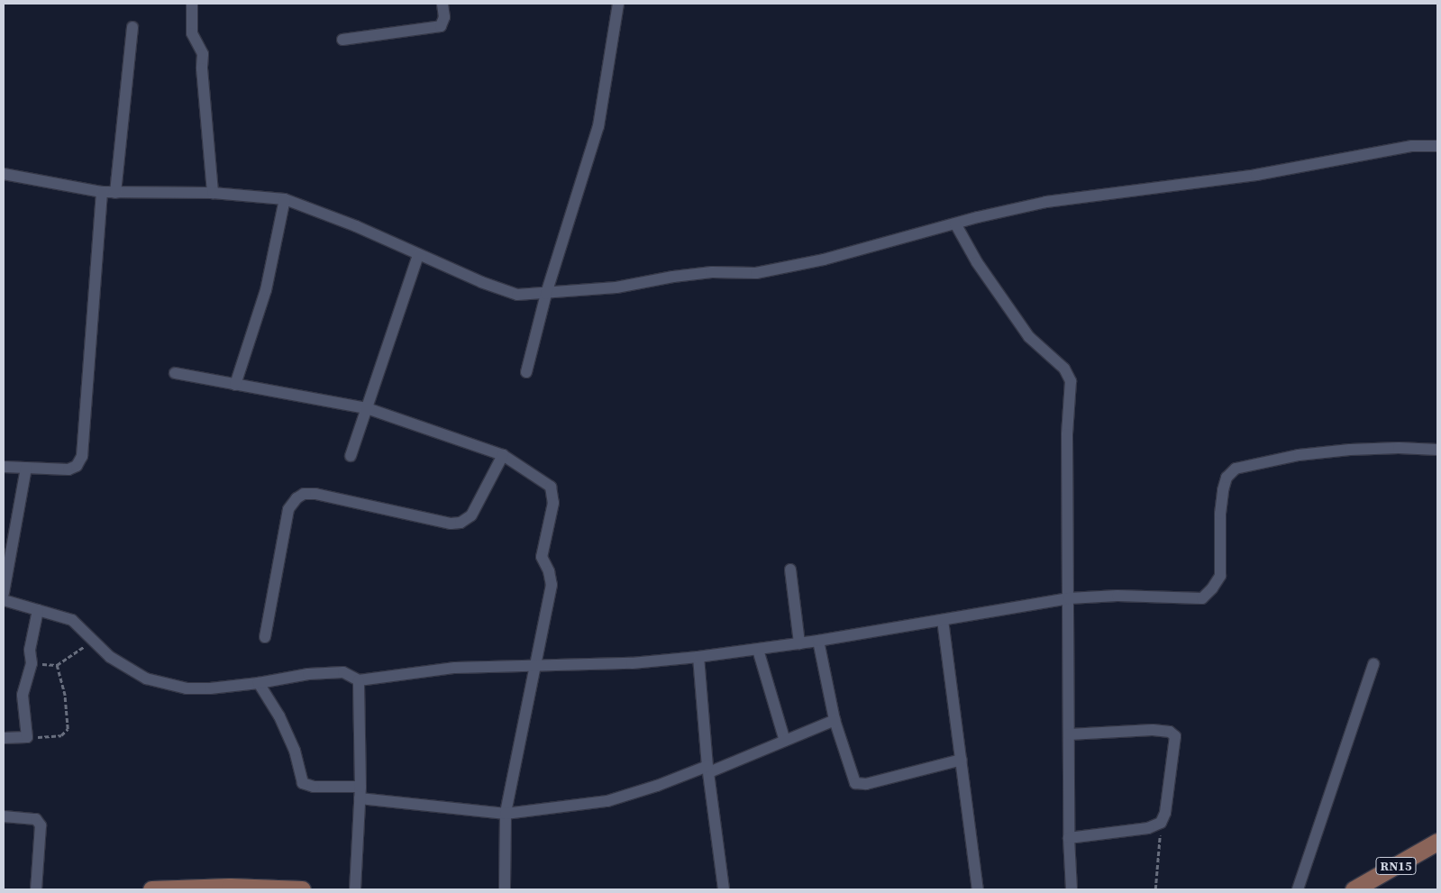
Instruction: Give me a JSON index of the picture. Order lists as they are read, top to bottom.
{
  "streets": {
    "main road": ["RN15"]
  }
}
